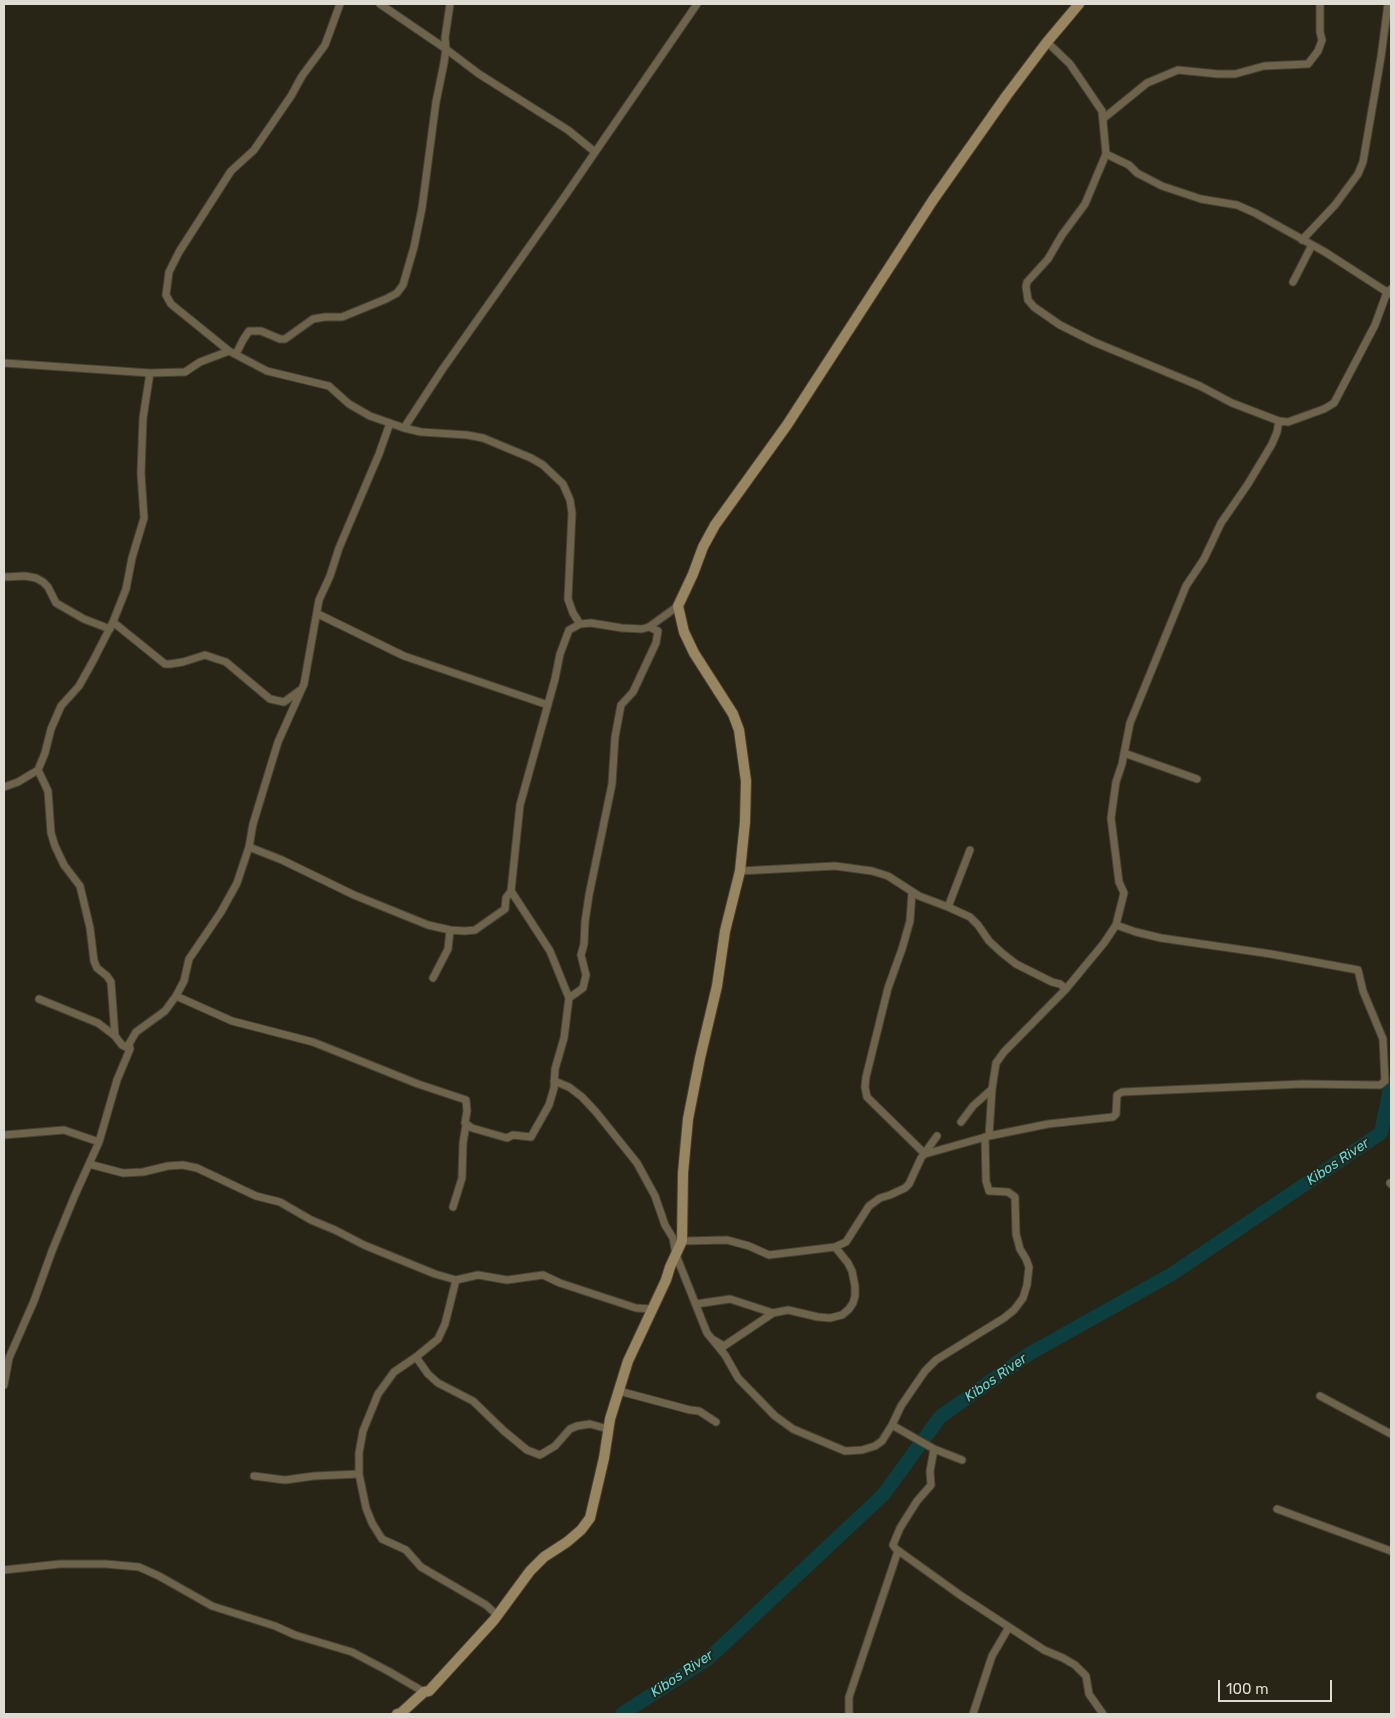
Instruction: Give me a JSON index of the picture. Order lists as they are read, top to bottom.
{
  "water": ["Kibos River"],
  "scale_bar": "100 m"
}
